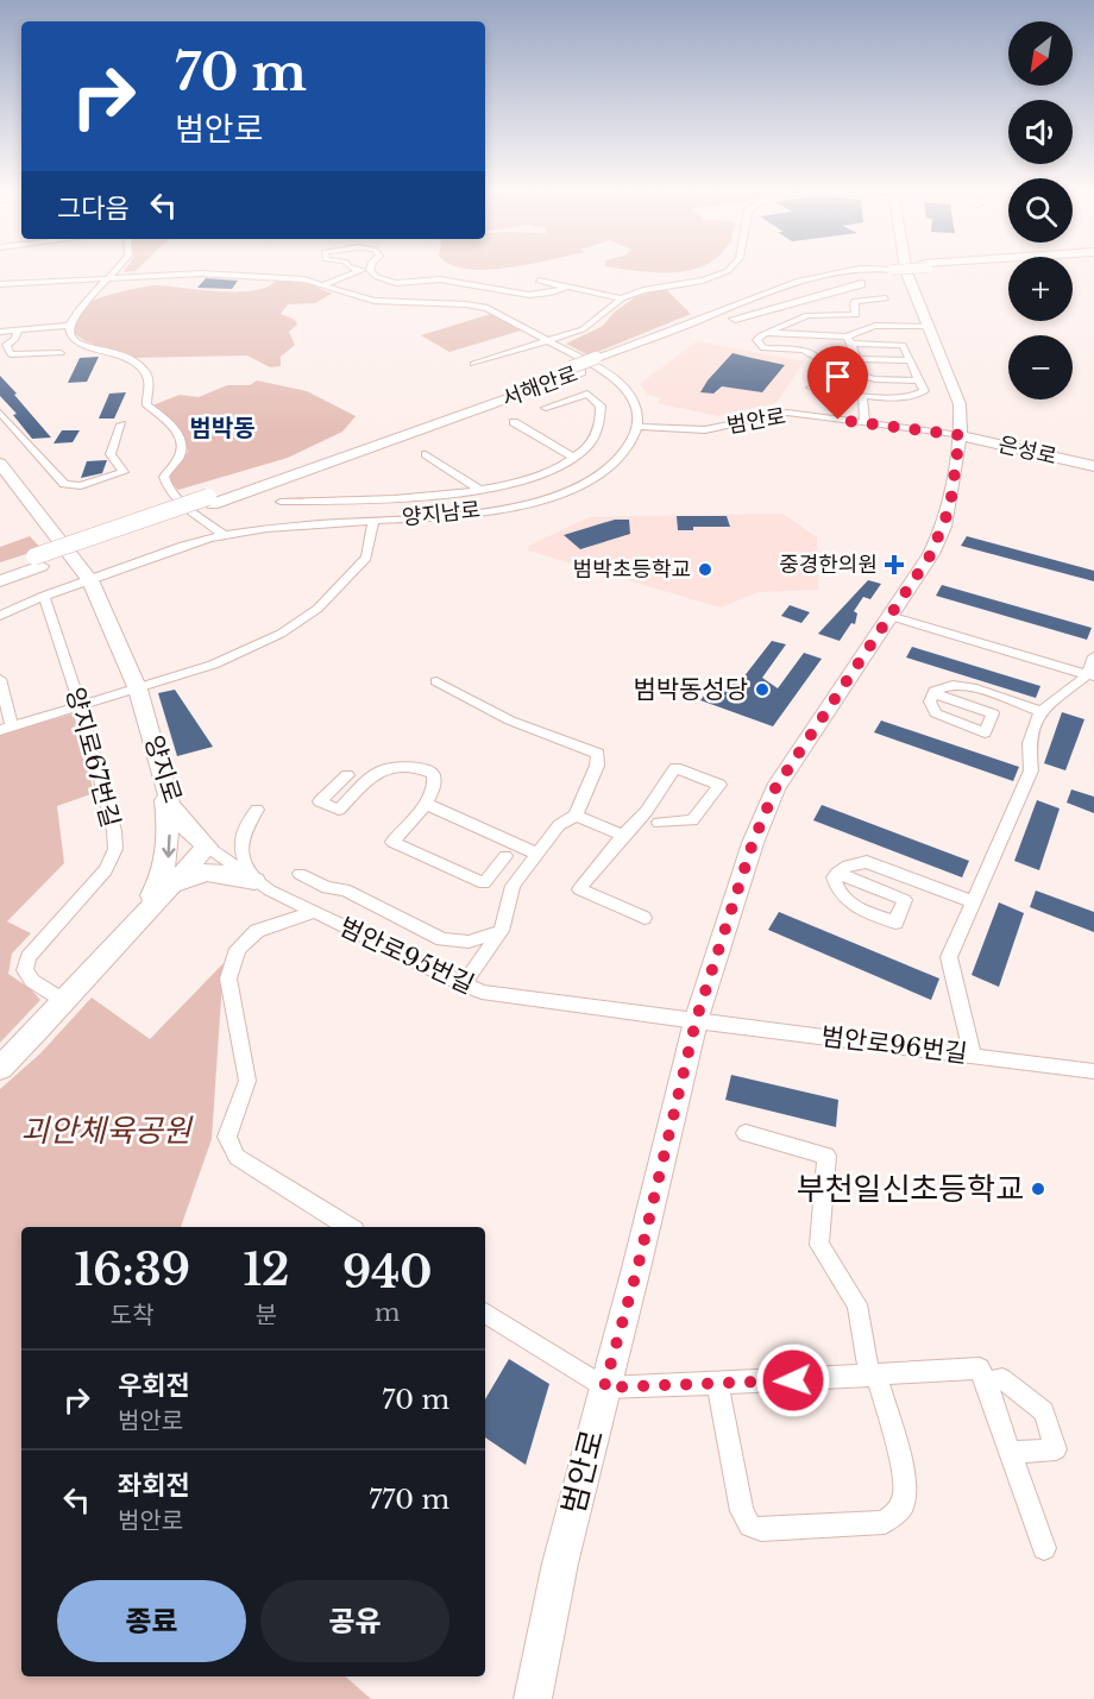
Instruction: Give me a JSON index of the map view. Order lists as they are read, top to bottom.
{
  "streets": {
    "main road": [
      "서해안로",
      "범안로",
      "은성로",
      "양지로"
    ],
    "street": [
      "양지남로",
      "양지로67번길",
      "범안로95번길",
      "범안로96번길"
    ]
  },
  "crossings": [
    ["서해안로", "범안로"],
    ["범안로", "은성로"],
    ["범안로", "양지남로"],
    ["범안로", "범안로95번길"],
    ["범안로", "범안로96번길"],
    ["양지남로", "양지로67번길"],
    ["양지남로", "양지로"],
    ["양지로", "범안로95번길"],
    ["범안로95번길", "범안로96번길"]
  ],
  "districts": ["범박동"],
  "parks": ["괴안체육공원"],
  "places": {
    "health": ["중경한의원"],
    "other": ["범박초등학교", "범박동성당", "부천일신초등학교"]
  },
  "north": "bottom left",
  "page": {
    "map_buttons": ["+", "−"],
    "turn": ["70 m", "범안로"],
    "then": "그다음",
    "eta": [
      "16:39",
      "도착",
      "12",
      "분",
      "940",
      "m"
    ],
    "list": [
      {
        "name": "우회전",
        "note": "범안로",
        "value": "70 m"
      },
      {
        "name": "좌회전",
        "note": "범안로",
        "value": "770 m"
      }
    ],
    "buttons": ["종료", "공유"]
  }
}
